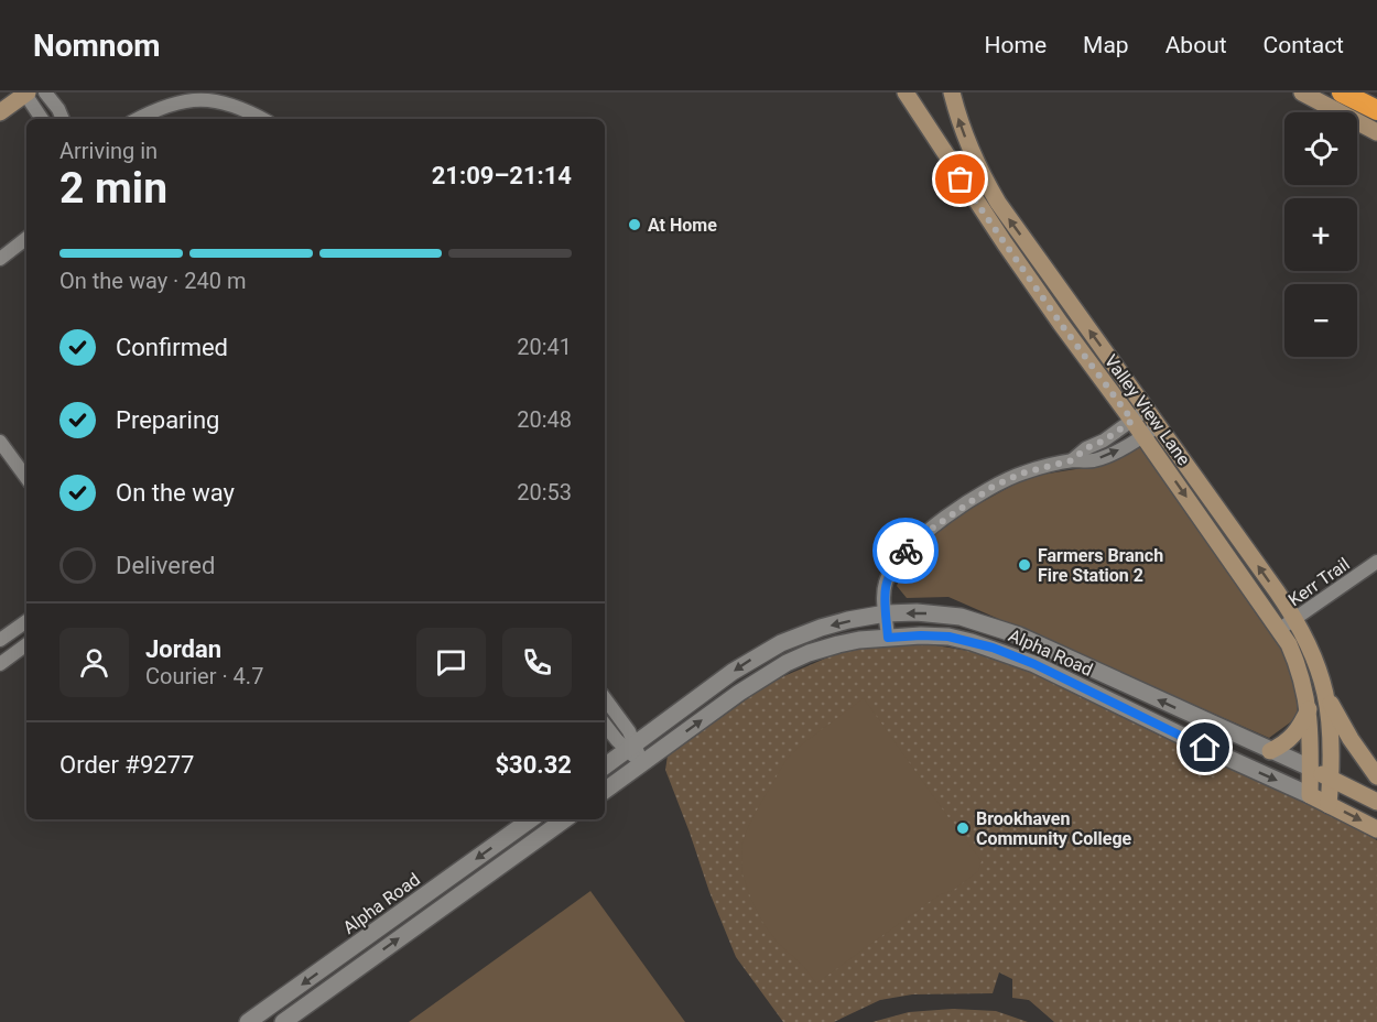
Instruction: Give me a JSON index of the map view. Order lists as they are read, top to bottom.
{
  "streets": {
    "main road": ["Valley View Lane"],
    "street": ["Kerr Trail", "Alpha Road"]
  },
  "crossings": [
    ["Valley View Lane", "Kerr Trail"],
    ["Valley View Lane", "Alpha Road"]
  ],
  "places": ["At Home", "Farmers Branch Fire Station 2", "Brookhaven Community College"],
  "page": {
    "header": "Nomnom",
    "nav": [
      "Home",
      "Map",
      "About",
      "Contact"
    ],
    "map_buttons": ["+", "−"],
    "heading": ["2 min", "Arriving in", "21:09–21:14"],
    "panel": [
      "Jordan",
      "Courier · 4.7",
      "Order #9277",
      "$30.32"
    ],
    "bar": "On the way · 240 m",
    "list": [
      ["Confirmed", "20:41"],
      ["Preparing", "20:48"],
      ["On the way", "20:53"],
      "Delivered"
    ]
  }
}
